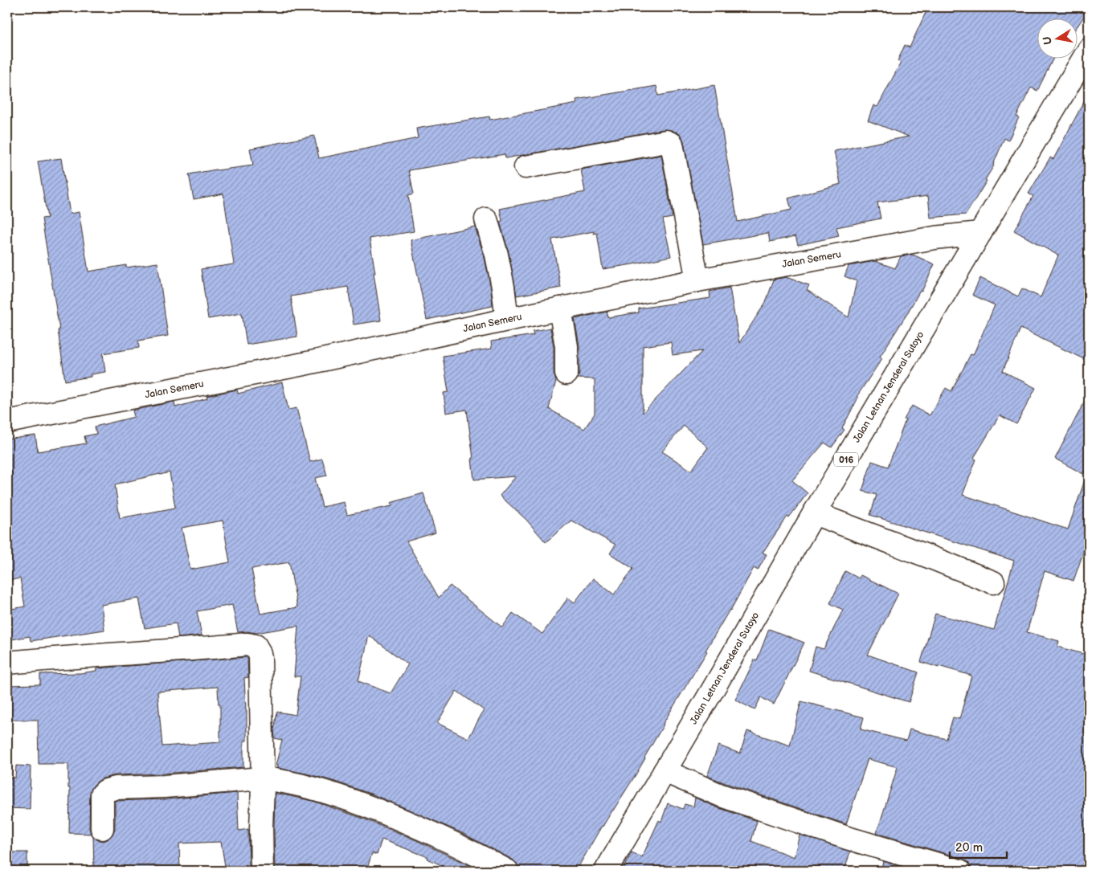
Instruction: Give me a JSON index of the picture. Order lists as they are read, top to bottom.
{
  "streets": {
    "street": ["Jalan Semeru", "Jalan Letnan Jenderal Sutoyo", "016"]
  },
  "crossings": [
    ["Jalan Semeru", "Jalan Letnan Jenderal Sutoyo"]
  ],
  "scale_bar": "20 m",
  "north": "left"
}
